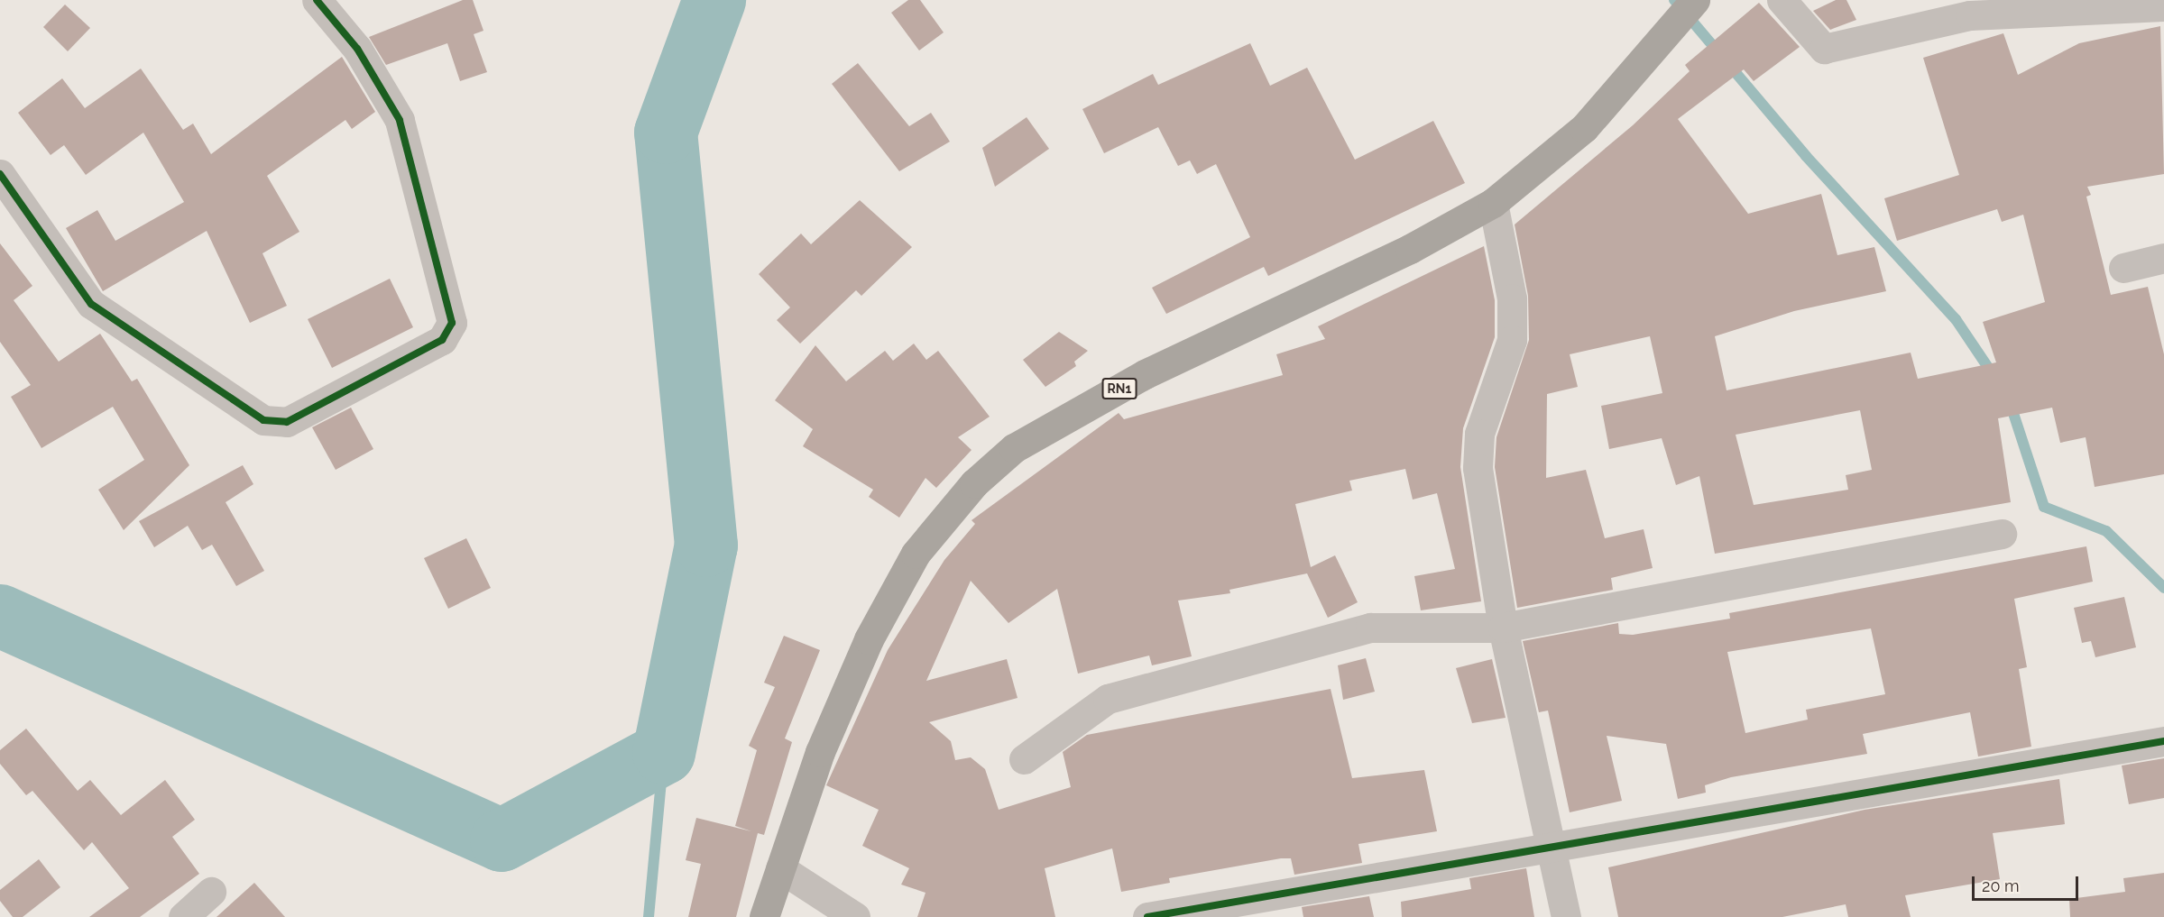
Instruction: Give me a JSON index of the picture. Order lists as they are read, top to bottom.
{
  "streets": {
    "highway": ["RN1"]
  },
  "scale_bar": "20 m"
}
